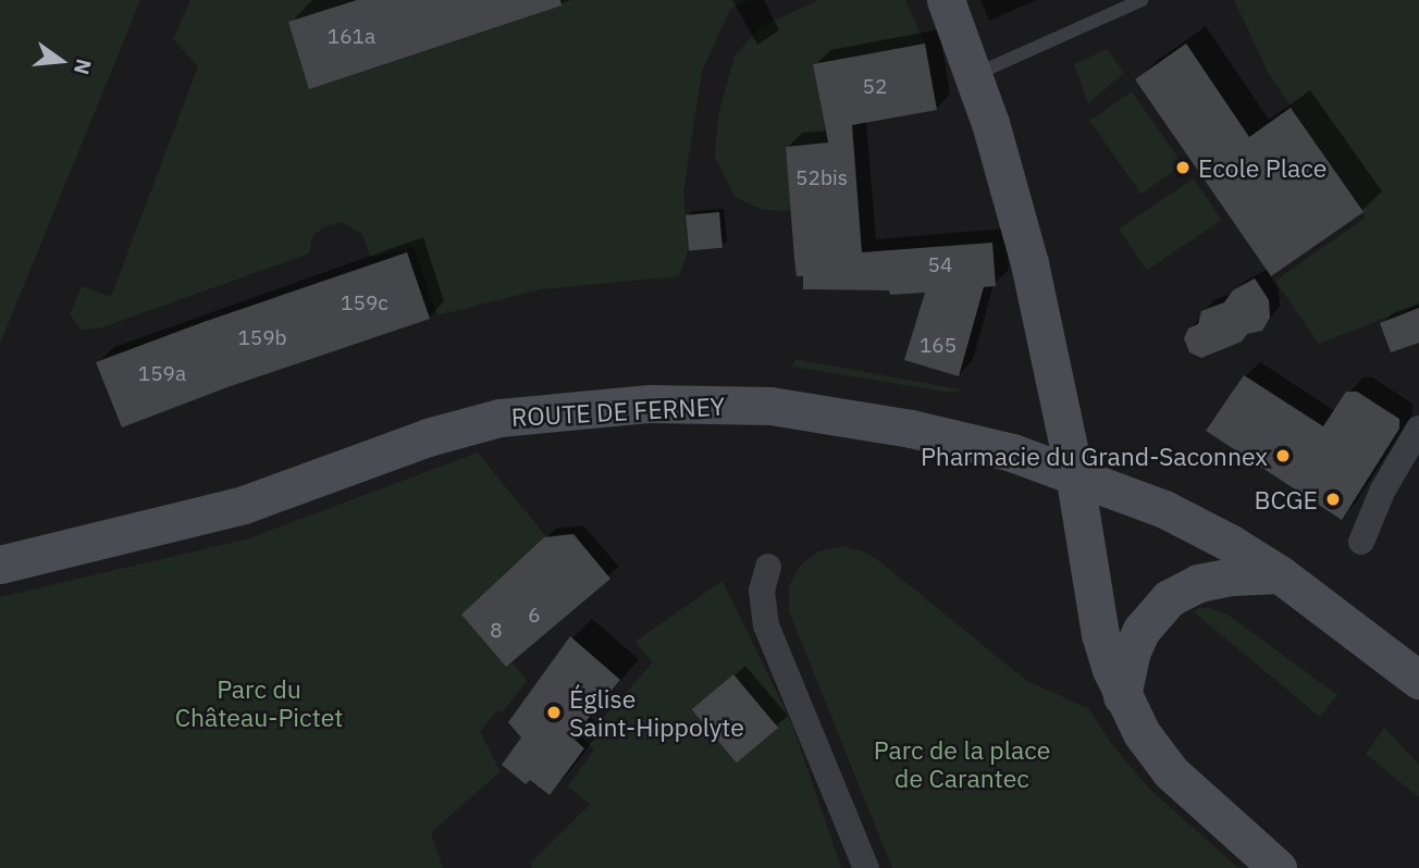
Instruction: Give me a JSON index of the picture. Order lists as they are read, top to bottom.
{
  "streets": {
    "street": ["ROUTE DE FERNEY"]
  },
  "parks": ["Parc du Château-Pictet", "Parc de la place de Carantec"],
  "places": [
    "Ecole Place",
    "Pharmacie du Grand-Saconnex",
    "BCGE",
    "Église Saint-Hippolyte"
  ],
  "house_numbers": [
    "161a",
    "52",
    "52bis",
    "54",
    "159c",
    "159b",
    "165",
    "159a",
    "6",
    "8"
  ],
  "north": "right"
}
